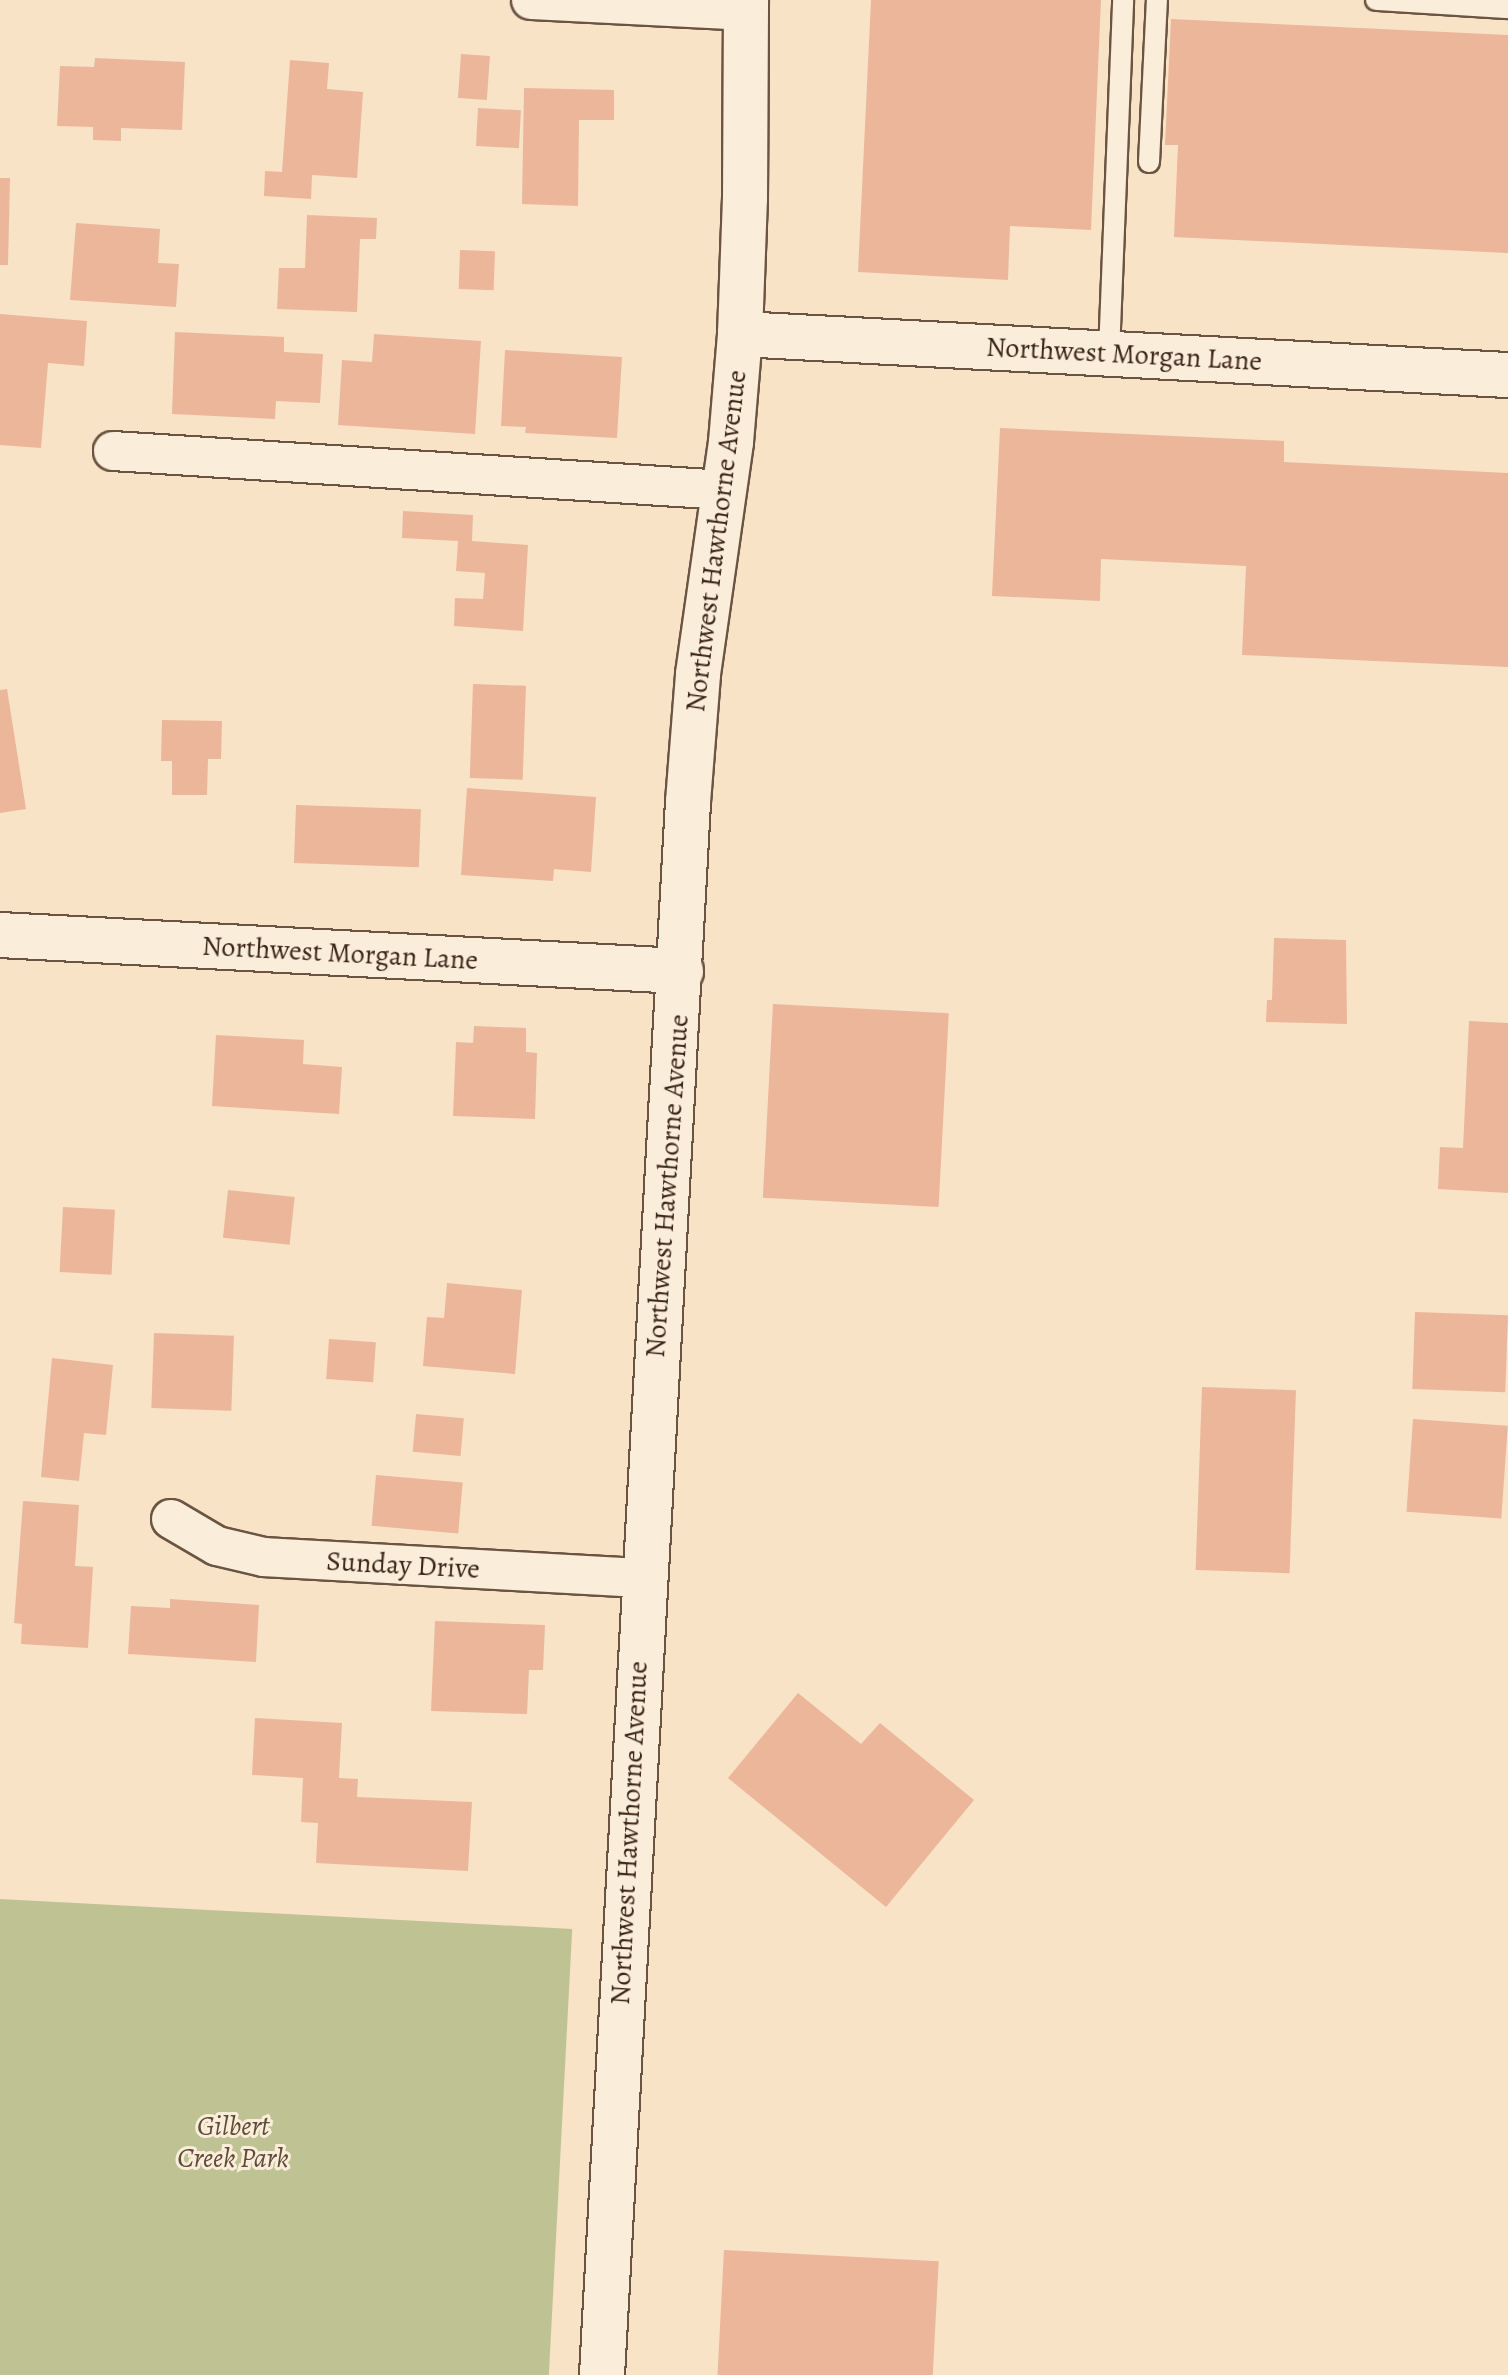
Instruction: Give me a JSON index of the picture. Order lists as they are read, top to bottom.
{
  "streets": {
    "street": ["Northwest Morgan Lane", "Northwest Hawthorne Avenue", "Sunday Drive"]
  },
  "crossings": [
    ["Northwest Morgan Lane", "Northwest Hawthorne Avenue"],
    ["Northwest Hawthorne Avenue", "Sunday Drive"]
  ],
  "parks": ["Gilbert Creek Park"]
}
